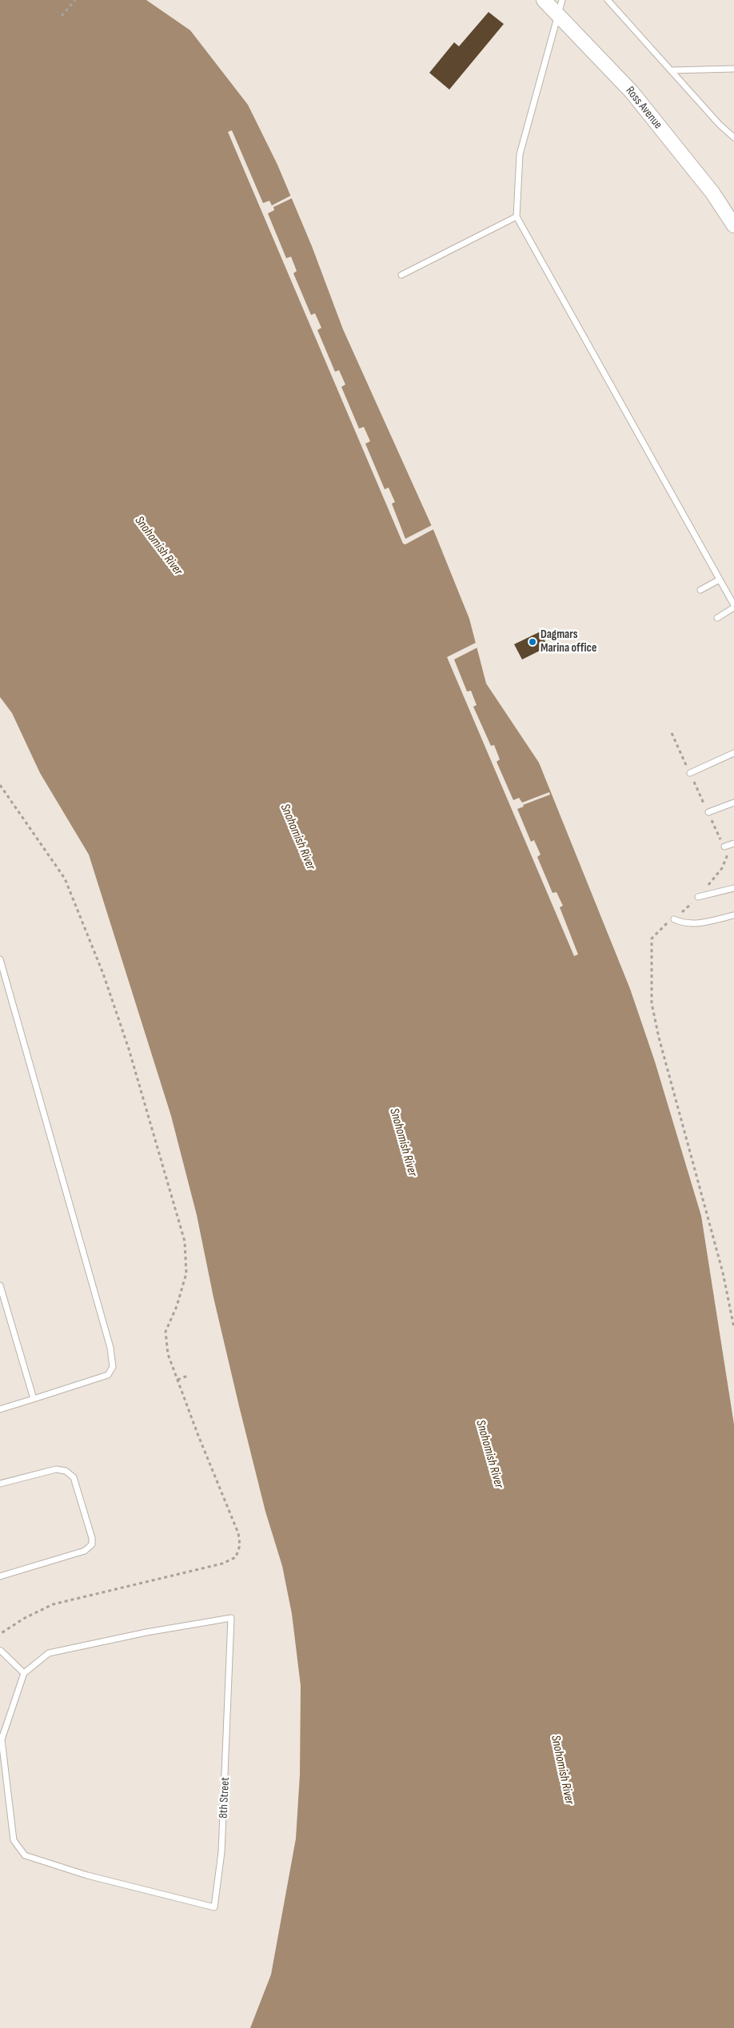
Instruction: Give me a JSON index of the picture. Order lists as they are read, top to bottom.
{
  "streets": {
    "street": ["Ross Avenue"],
    "lane": ["8th Street"]
  },
  "water": ["Snohomish River"],
  "places": ["Dagmars Marina office"]
}
